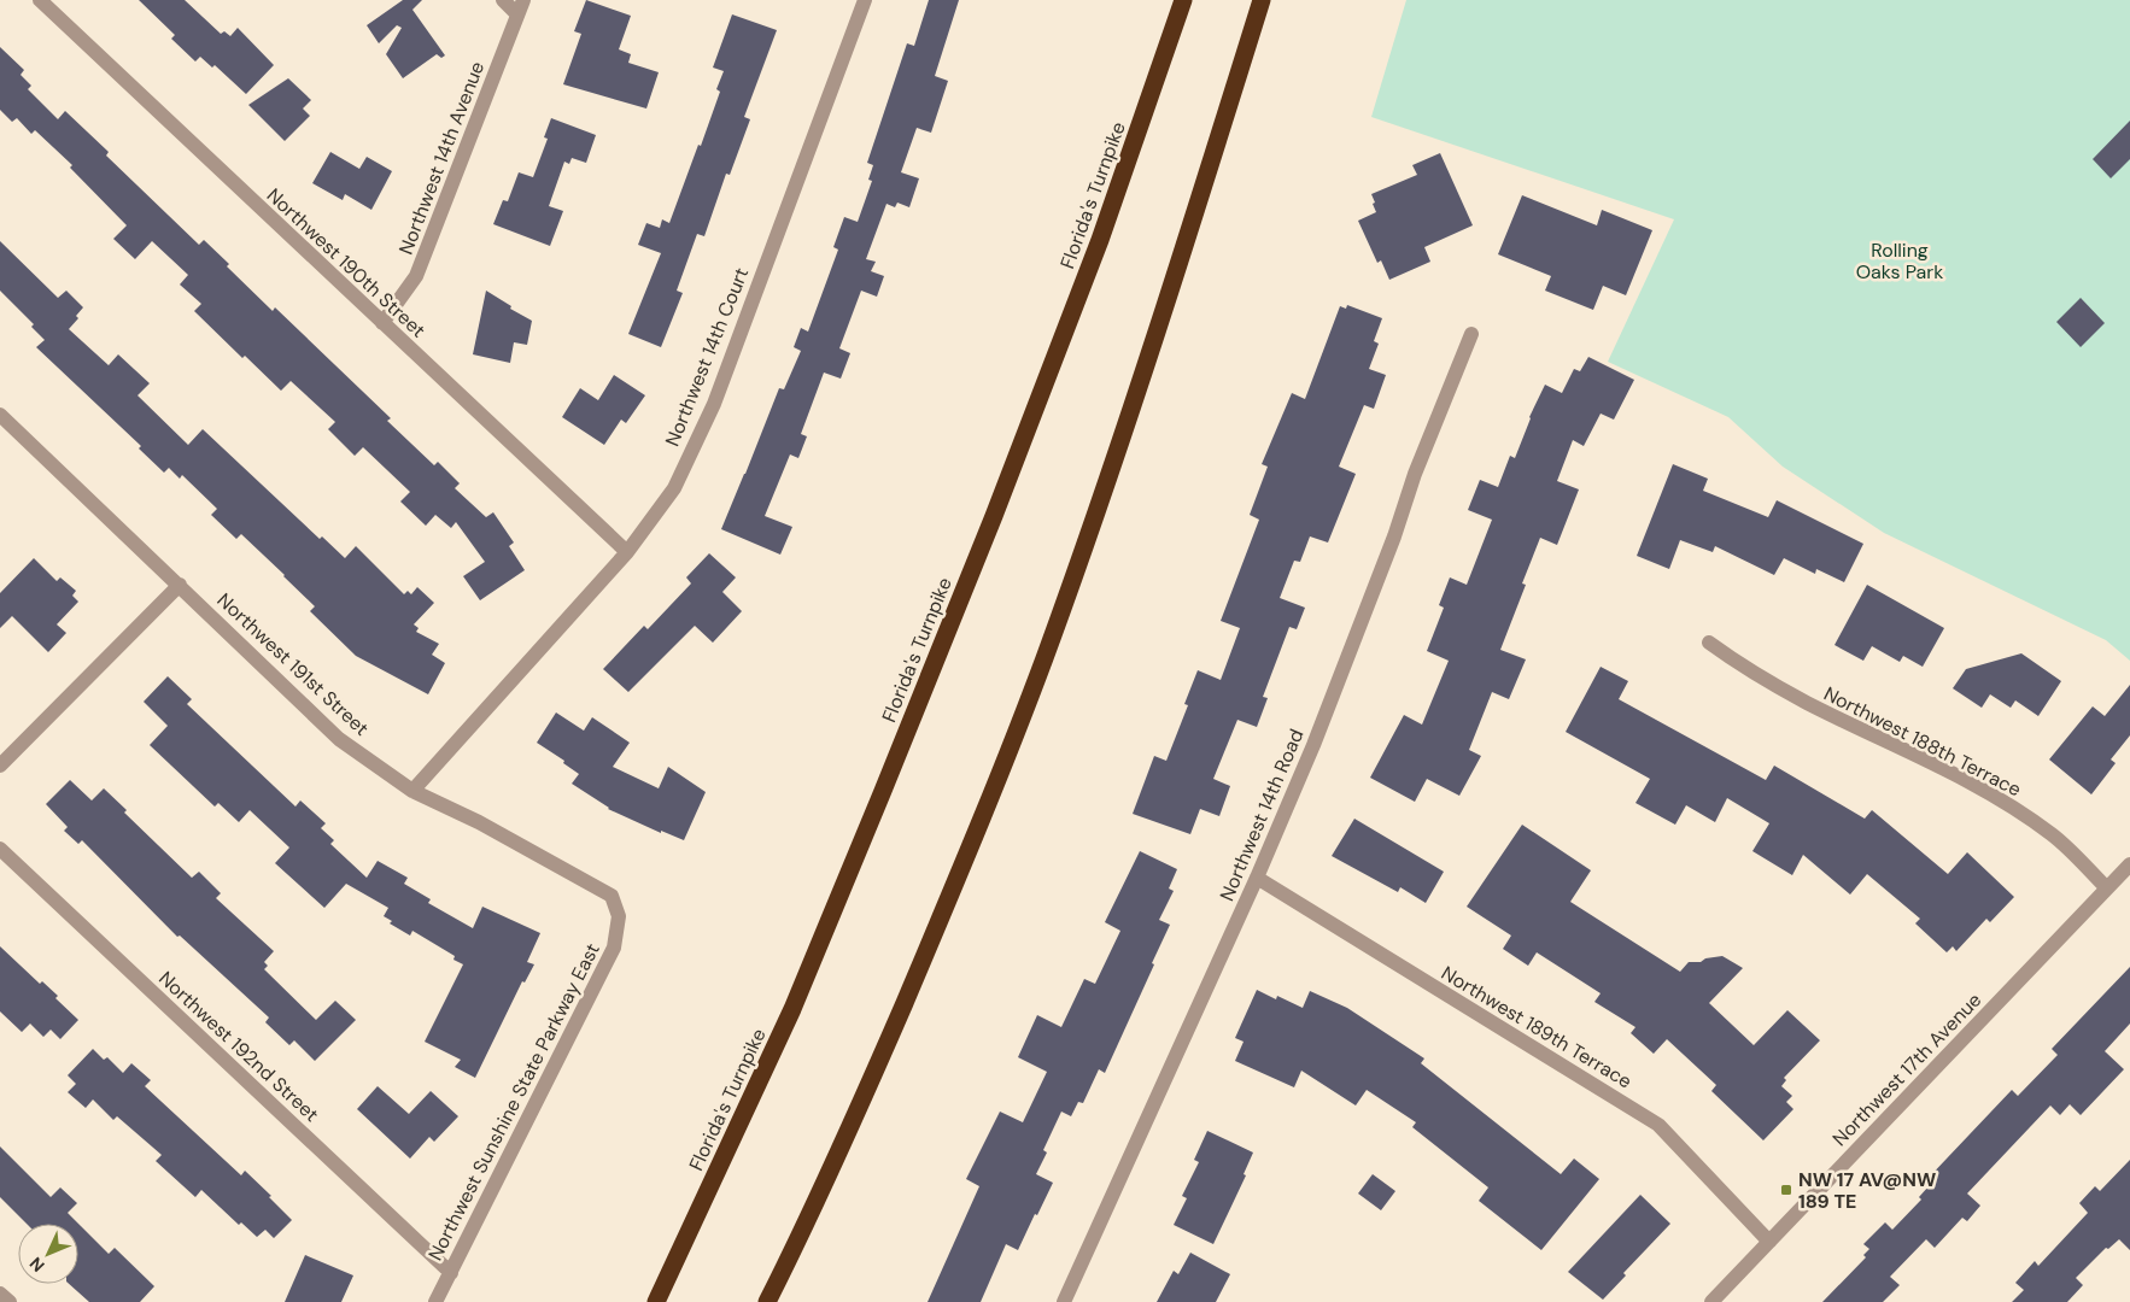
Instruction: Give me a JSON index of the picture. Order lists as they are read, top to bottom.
{
  "streets": {
    "highway": ["Florida's Turnpike"],
    "street": [
      "Northwest 14th Avenue",
      "Northwest 190th Street",
      "Northwest 14th Court",
      "Northwest 191st Street",
      "Northwest 188th Terrace",
      "Northwest 14th Road",
      "Northwest 189th Terrace",
      "Northwest 192nd Street",
      "Northwest 17th Avenue",
      "Northwest Sunshine State Parkway East"
    ]
  },
  "crossings": [
    ["Northwest 14th Avenue", "Northwest 190th Street"],
    ["Northwest 190th Street", "Northwest 14th Court"],
    ["Northwest 14th Court", "Northwest 191st Street"],
    ["Northwest 191st Street", "Northwest Sunshine State Parkway East"],
    ["Northwest 188th Terrace", "Northwest 17th Avenue"],
    ["Northwest 14th Road", "Northwest 189th Terrace"],
    ["Northwest 189th Terrace", "Northwest 17th Avenue"],
    ["Northwest 192nd Street", "Northwest Sunshine State Parkway East"]
  ],
  "parks": ["Rolling Oaks Park"],
  "places": {
    "transit": ["NW 17 AV@NW 189 TE"]
  },
  "north": "bottom left"
}
